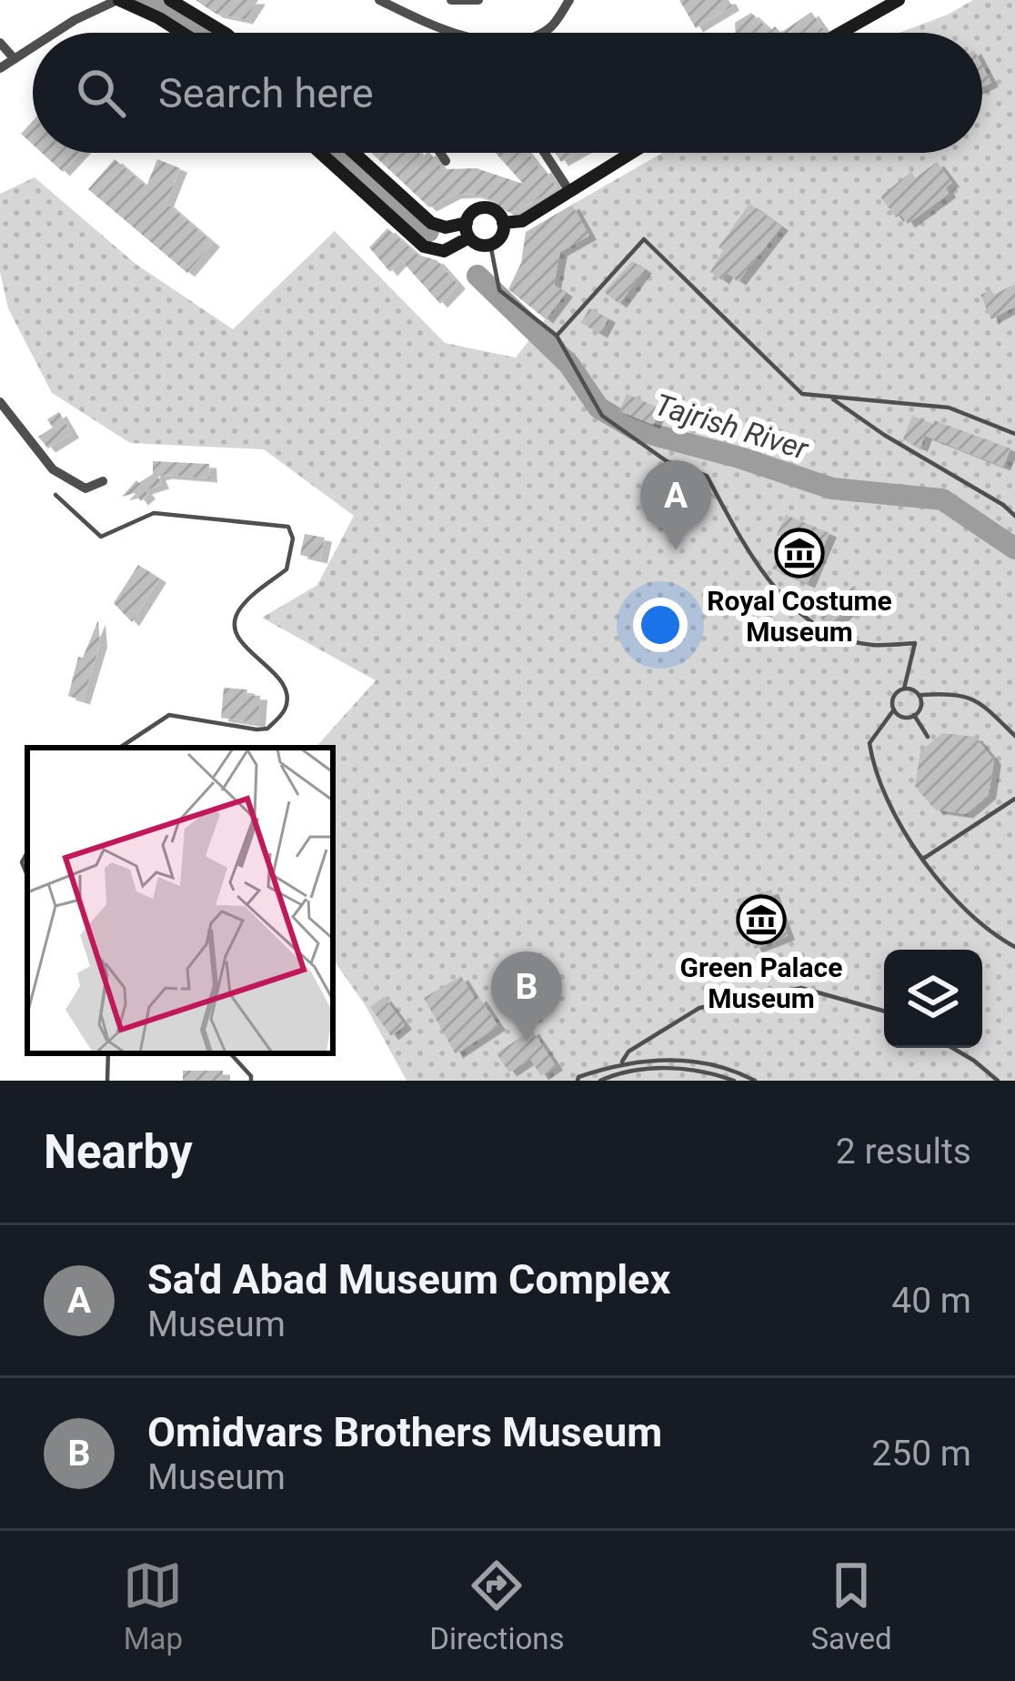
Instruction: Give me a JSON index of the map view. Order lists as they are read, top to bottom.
{
  "water": ["Tajrish River"],
  "places": {
    "museum": ["Royal Costume Museum", "Green Palace Museum"]
  },
  "page": {
    "search": "Search here",
    "pins": ["A", "B"],
    "heading": ["Nearby", "2 results"],
    "list": [
      {
        "mark": "A",
        "name": "Sa'd Abad Museum Complex",
        "note": "Museum",
        "value": "40 m"
      },
      {
        "mark": "B",
        "name": "Omidvars Brothers Museum",
        "note": "Museum",
        "value": "250 m"
      }
    ],
    "nav": ["Map", "Directions", "Saved"]
  }
}
